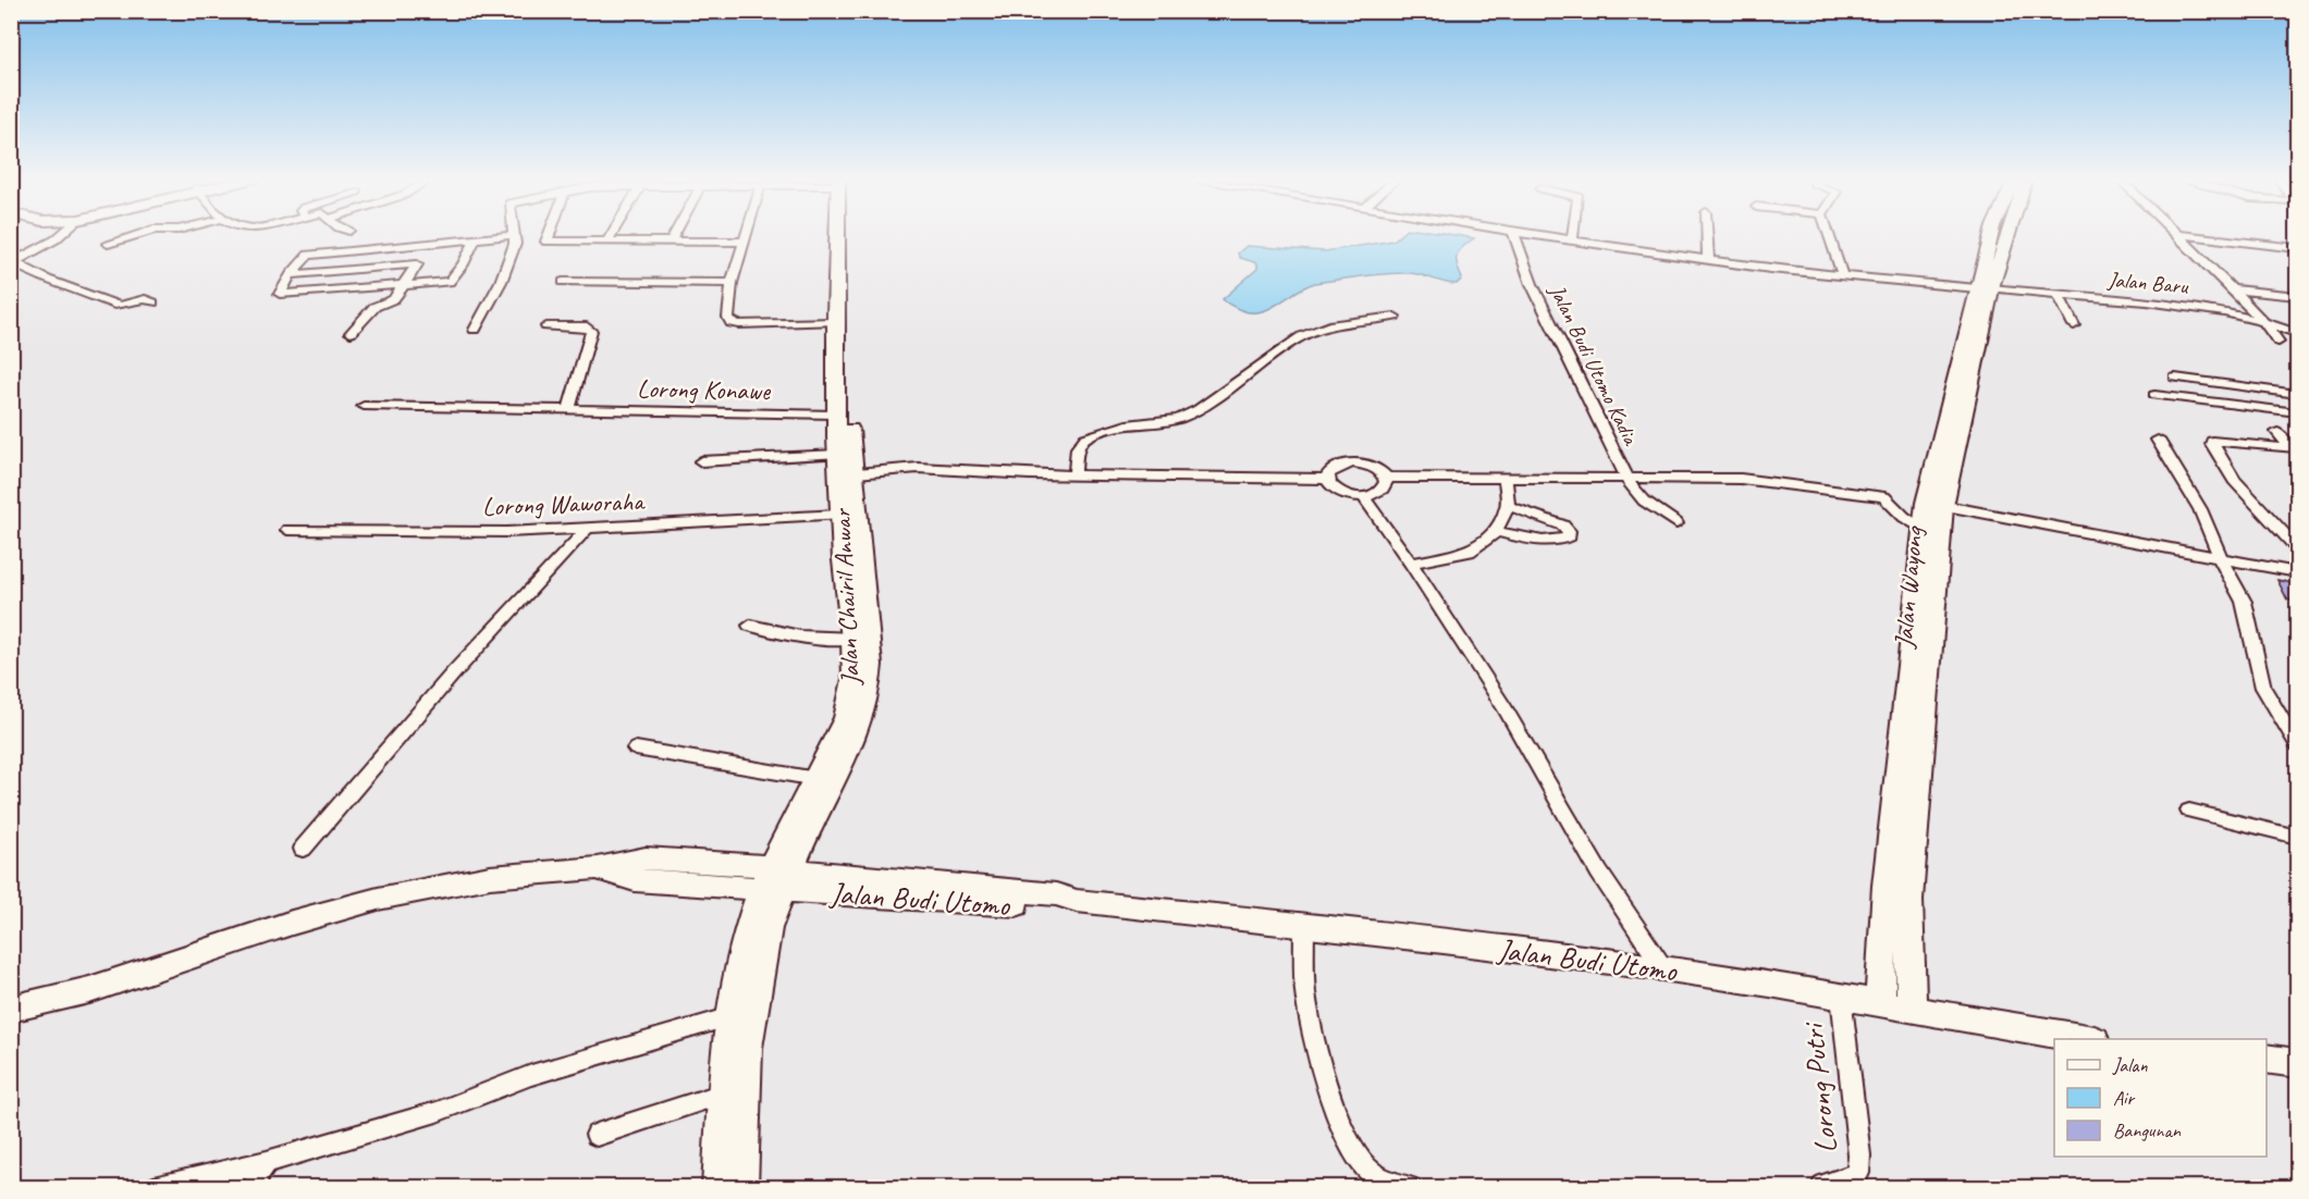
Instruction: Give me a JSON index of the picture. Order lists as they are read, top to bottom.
{
  "streets": {
    "main road": ["Jalan Wayong", "Jalan Chairil Anwar", "Jalan Budi Utomo"],
    "street": [
      "Jalan Baru",
      "Jalan Budi Utomo Kadia",
      "Lorong Konawe",
      "Lorong Waworaha",
      "Lorong Putri"
    ]
  },
  "crossings": [
    ["Jalan Baru", "Jalan Wayong"],
    ["Lorong Konawe", "Jalan Chairil Anwar"],
    ["Lorong Waworaha", "Jalan Chairil Anwar"],
    ["Jalan Wayong", "Jalan Budi Utomo"],
    ["Jalan Chairil Anwar", "Jalan Budi Utomo"],
    ["Jalan Budi Utomo", "Lorong Putri"]
  ],
  "legend": ["Jalan", "Air", "Bangunan"]
}
